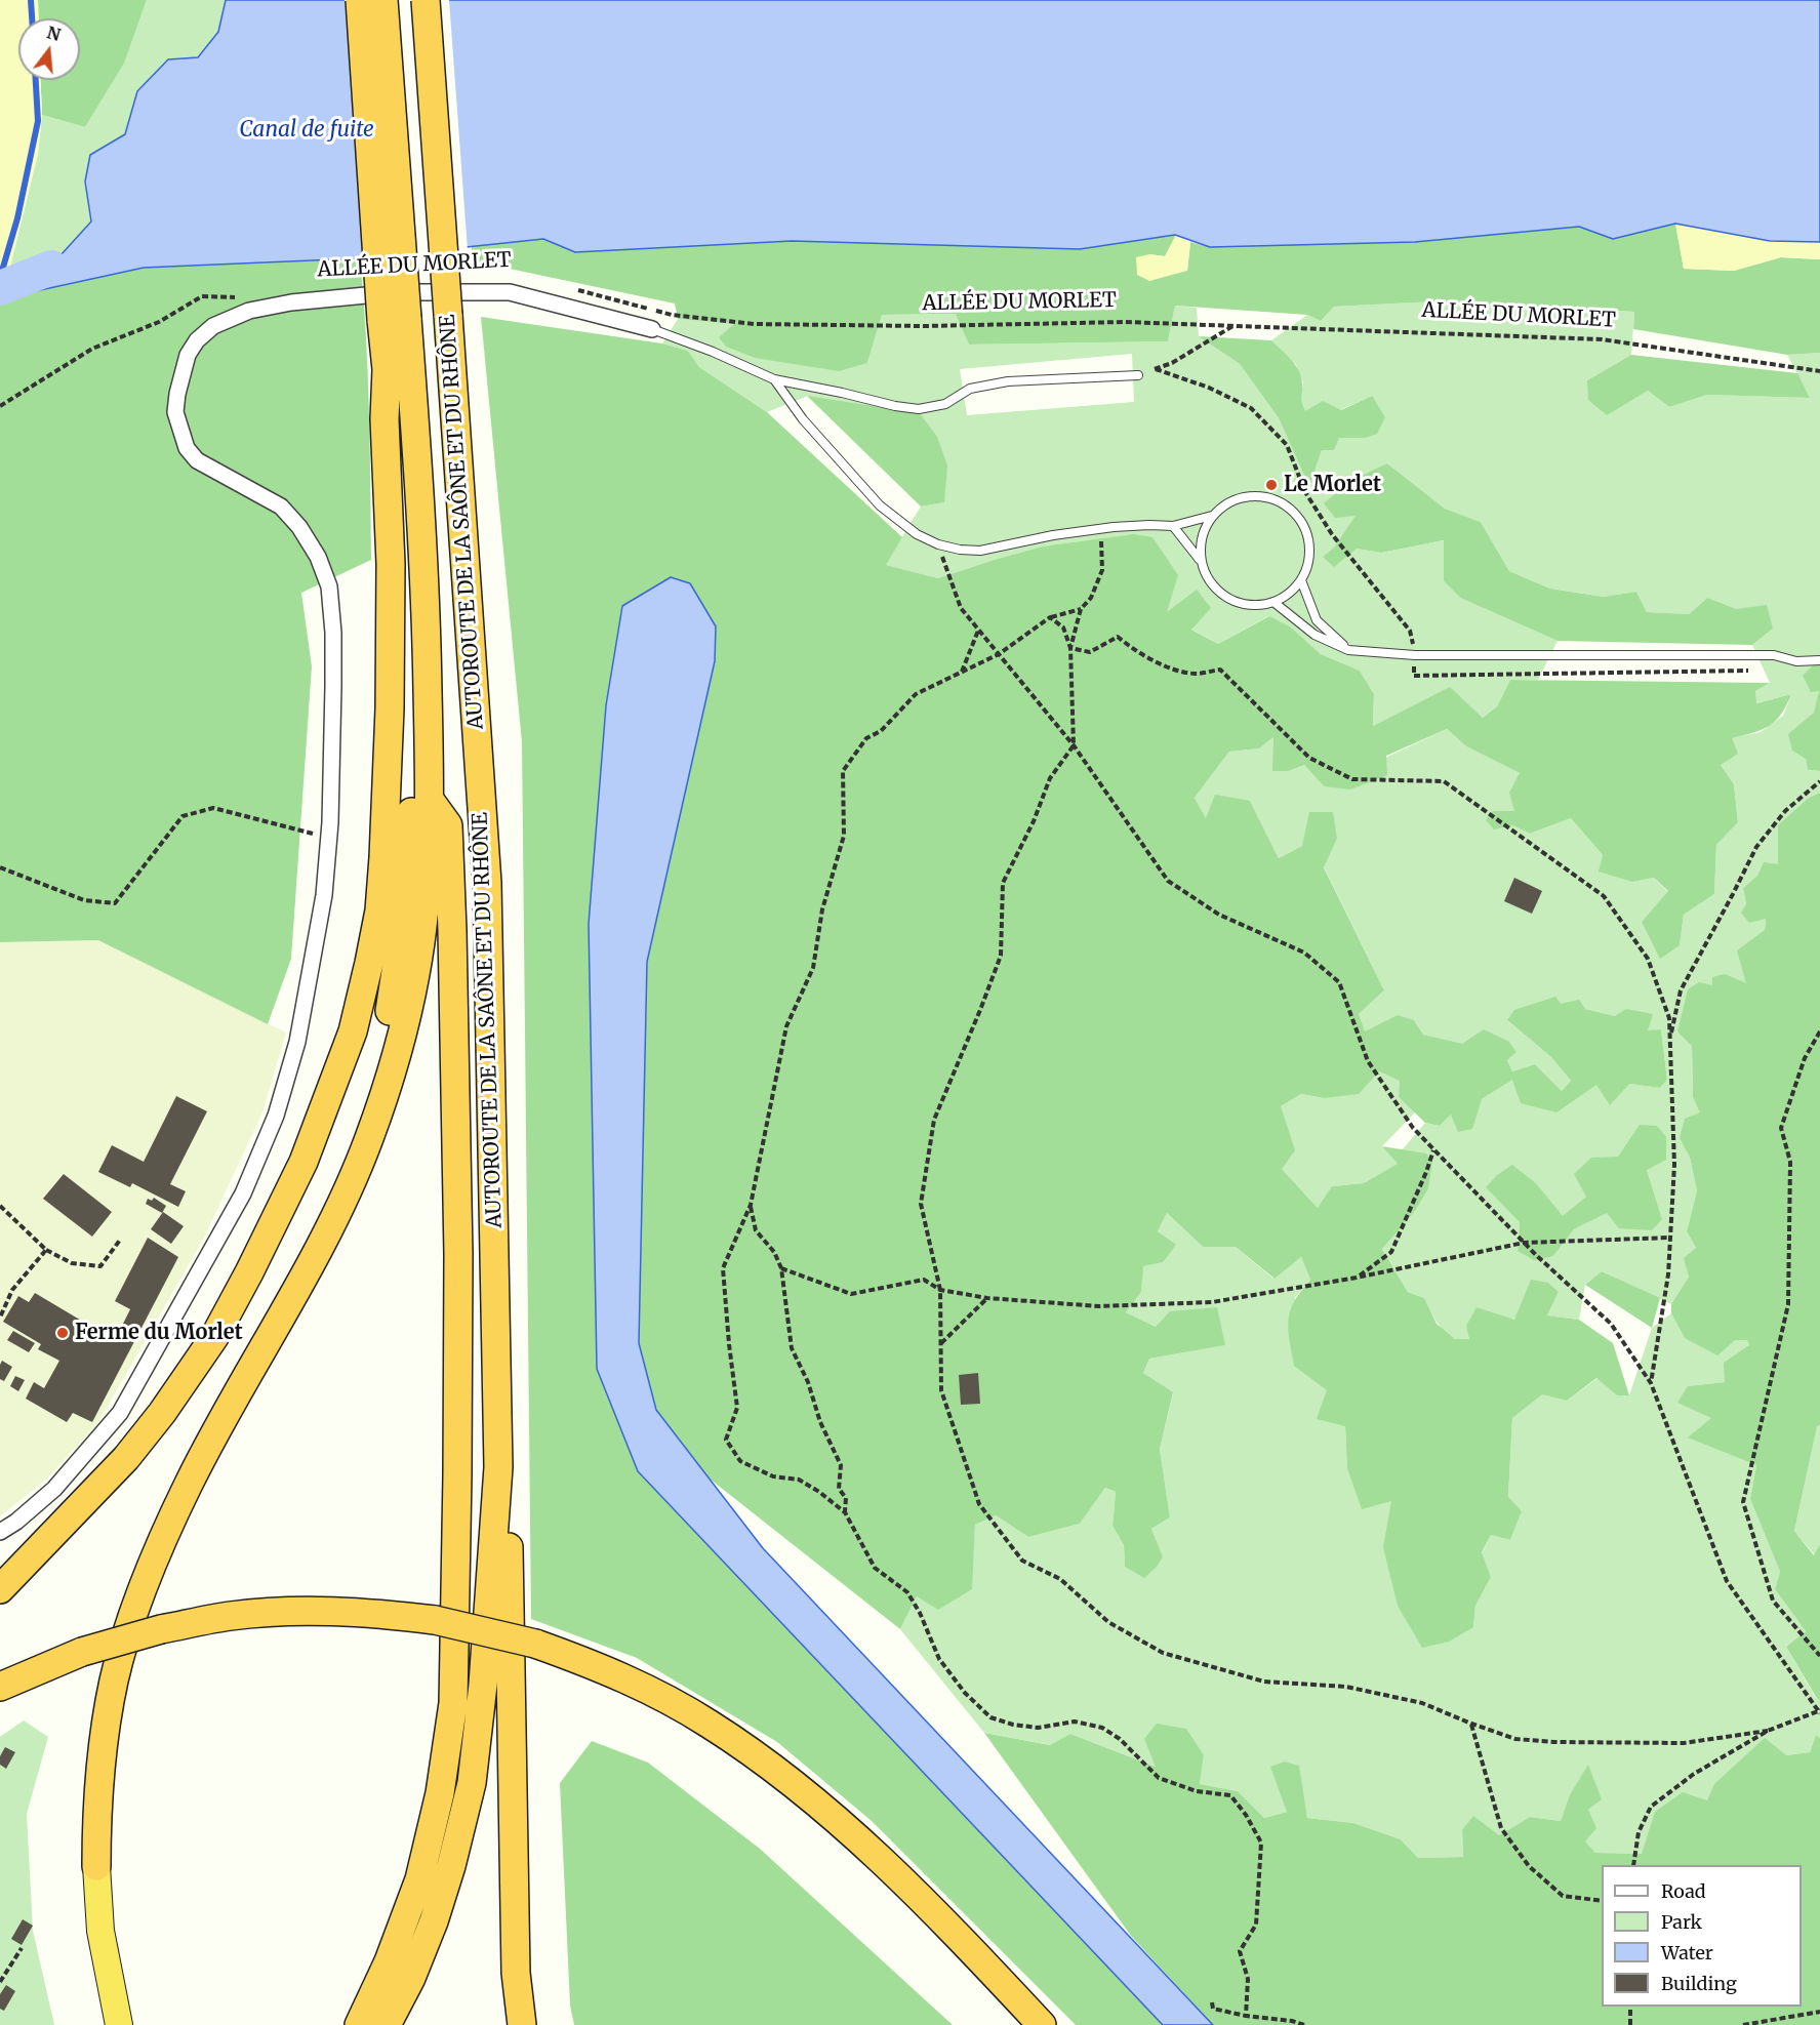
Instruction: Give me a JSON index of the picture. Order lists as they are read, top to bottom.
{
  "streets": {
    "highway": ["AUTOROUTE DE LA SAÔNE ET DU RHÔNE"],
    "street": ["ALLÉE DU MORLET"]
  },
  "water": ["Canal de fuite"],
  "places": ["Le Morlet", "Ferme du Morlet"],
  "legend": [
    "Road",
    "Park",
    "Water",
    "Building"
  ],
  "north": "top"
}
